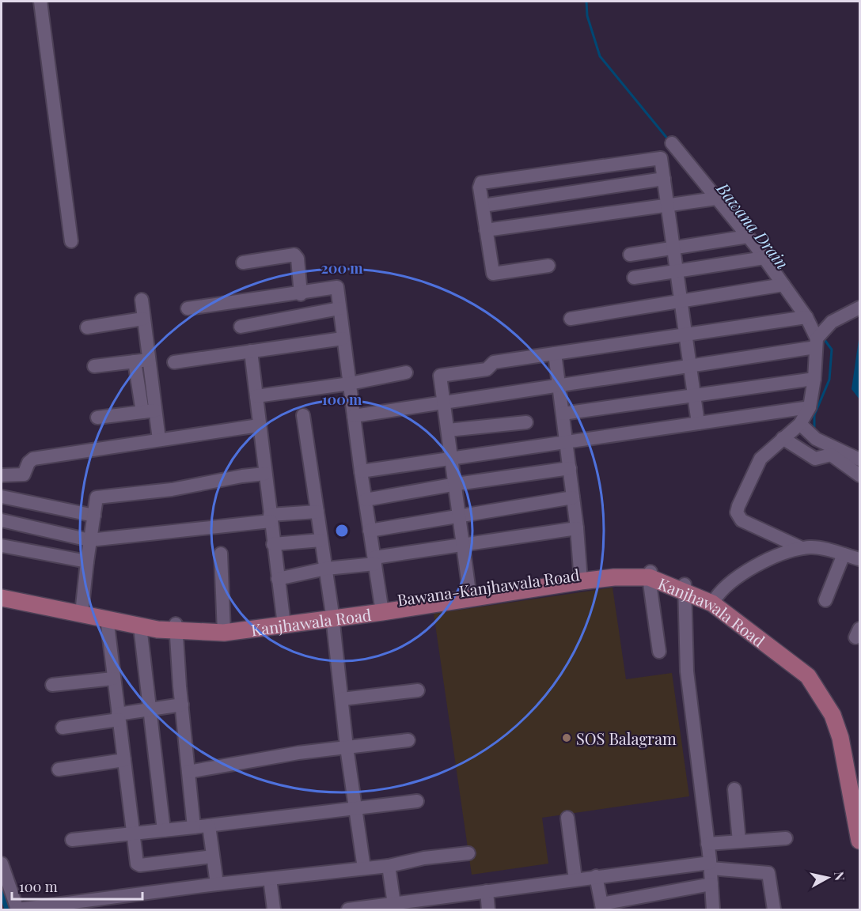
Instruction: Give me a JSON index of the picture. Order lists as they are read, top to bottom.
{
  "streets": {
    "main road": ["Bawana-Kanjhawala Road"]
  },
  "water": ["Bawana Drain"],
  "places": ["SOS Balagram"],
  "scale_bar": "100 m",
  "north": "right",
  "rings": ["200 m", "100 m"]
}
